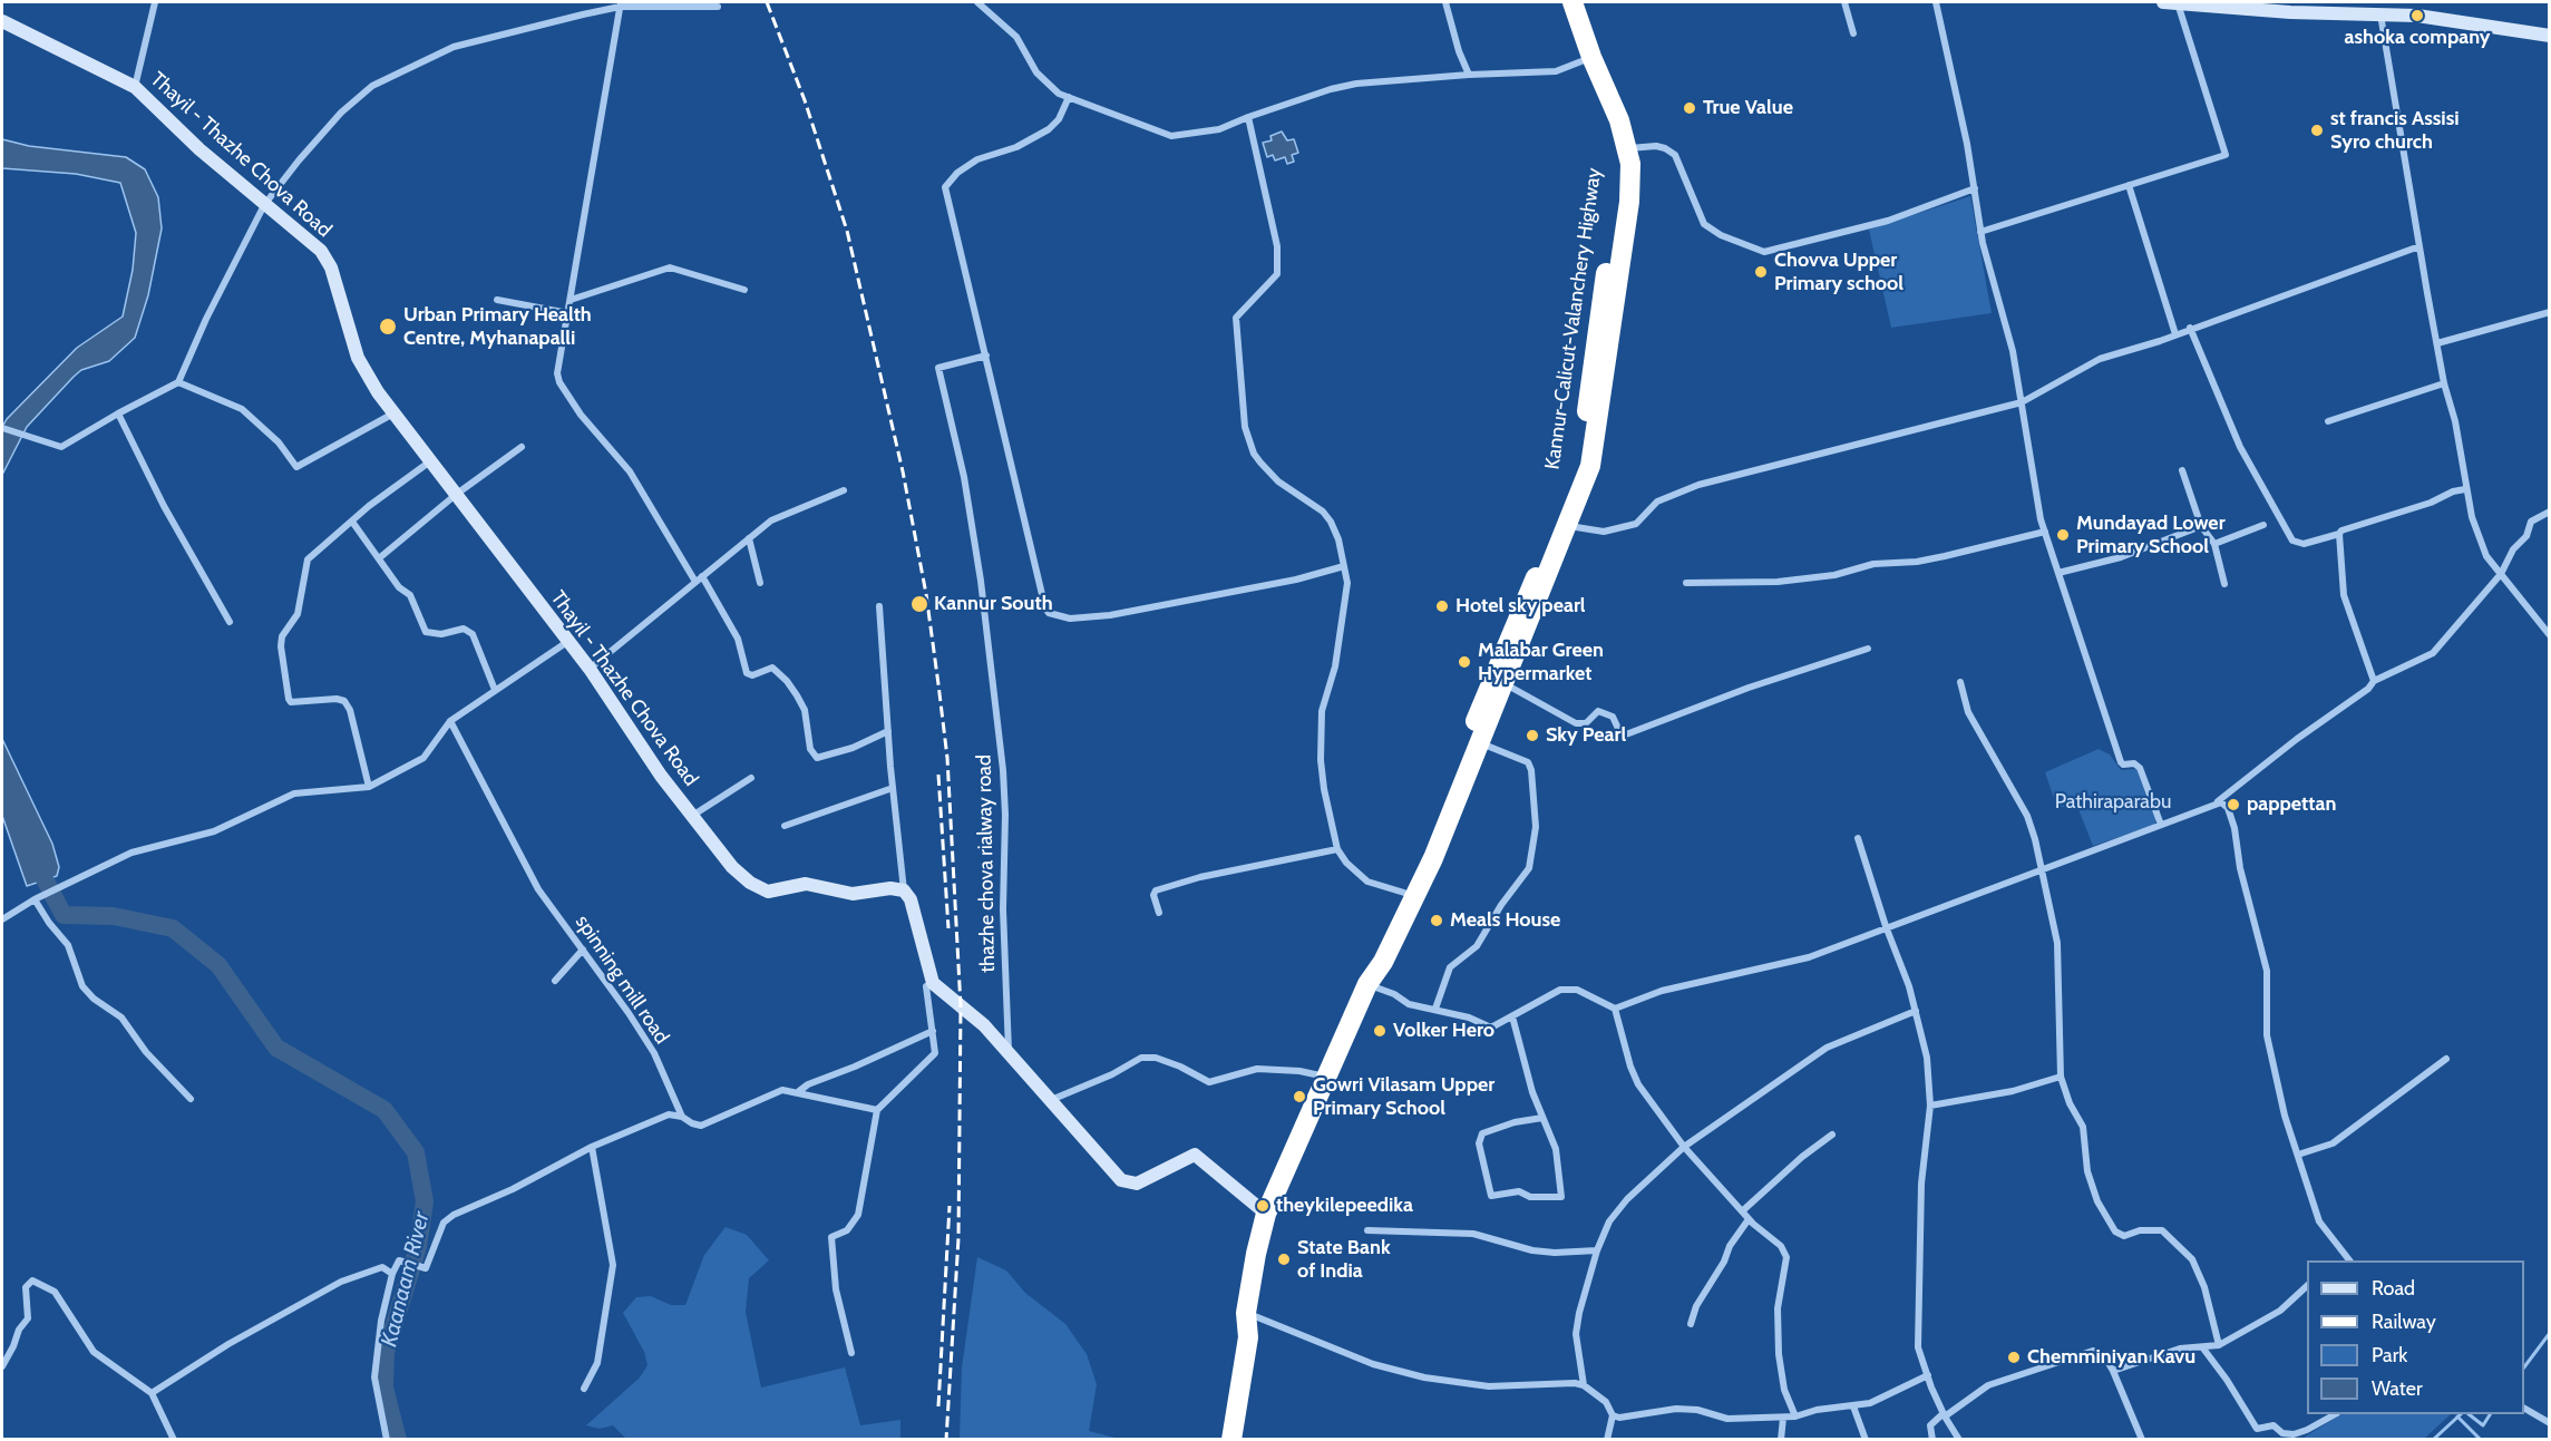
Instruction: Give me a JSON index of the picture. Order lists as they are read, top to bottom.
{
  "streets": {
    "highway": ["Kannur-Calicut-Valanchery Highway"],
    "street": ["Thayil - Thazhe Chova Road", "thazhe chova rialway road", "spinning mill road"]
  },
  "water": ["Kaanaam River"],
  "parks": ["Pathiraparabu"],
  "places": [
    "ashoka company",
    "True Value",
    "st francis Assisi Syro church",
    "Chovva Upper Primary school",
    "Urban Primary Health Centre, Myhanapalli",
    "Mundayad Lower Primary School",
    "Kannur South",
    "Hotel sky pearl",
    "Malabar Green Hypermarket",
    "Sky Pearl",
    "pappettan",
    "Meals House",
    "Volker Hero",
    "Gowri Vilasam Upper Primary School",
    "theykilepeedika",
    "State Bank of India",
    "Chemminiyan Kavu"
  ],
  "legend": [
    "Road",
    "Railway",
    "Park",
    "Water"
  ]
}
